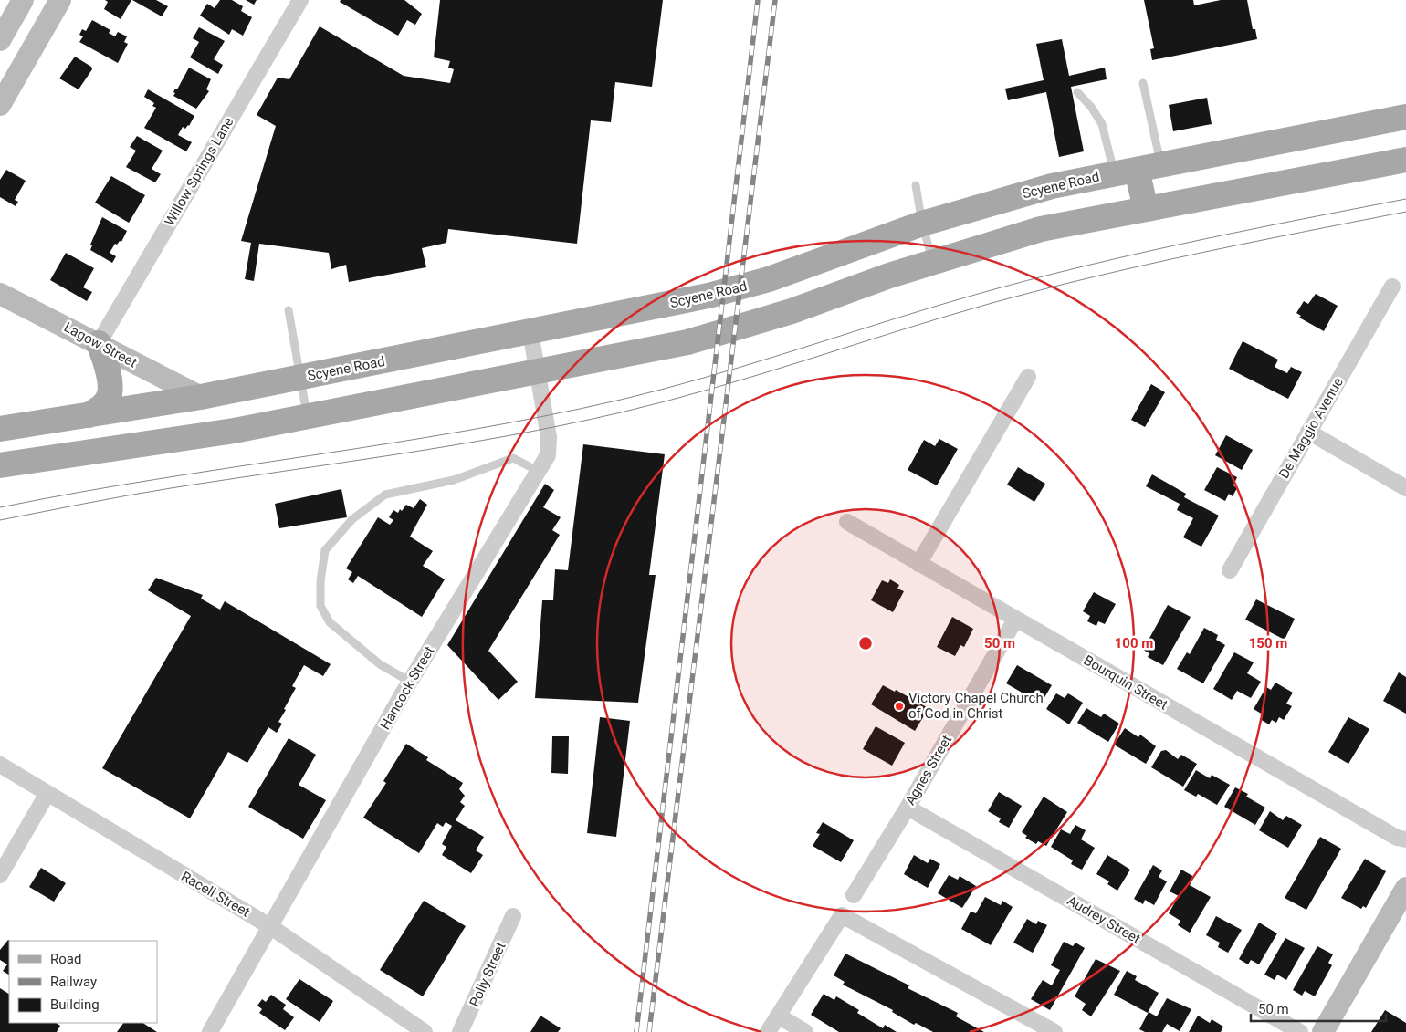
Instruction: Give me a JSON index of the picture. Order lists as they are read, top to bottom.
{
  "streets": {
    "main road": ["Scyene Road"],
    "street": [
      "Willow Springs Lane",
      "Lagow Street",
      "De Maggio Avenue",
      "Bourquin Street",
      "Hancock Street",
      "Agnes Street",
      "Racell Street",
      "Audrey Street",
      "Polly Street"
    ]
  },
  "crossings": [
    ["Willow Springs Lane", "Lagow Street"],
    ["Scyene Road", "Lagow Street"],
    ["Scyene Road", "Hancock Street"],
    ["Bourquin Street", "Agnes Street"],
    ["Hancock Street", "Racell Street"],
    ["Agnes Street", "Audrey Street"]
  ],
  "places": ["Victory Chapel Church of God in Christ"],
  "legend": ["Road", "Railway", "Building"],
  "scale_bar": "50 m",
  "rings": ["50 m", "100 m", "150 m"]
}
